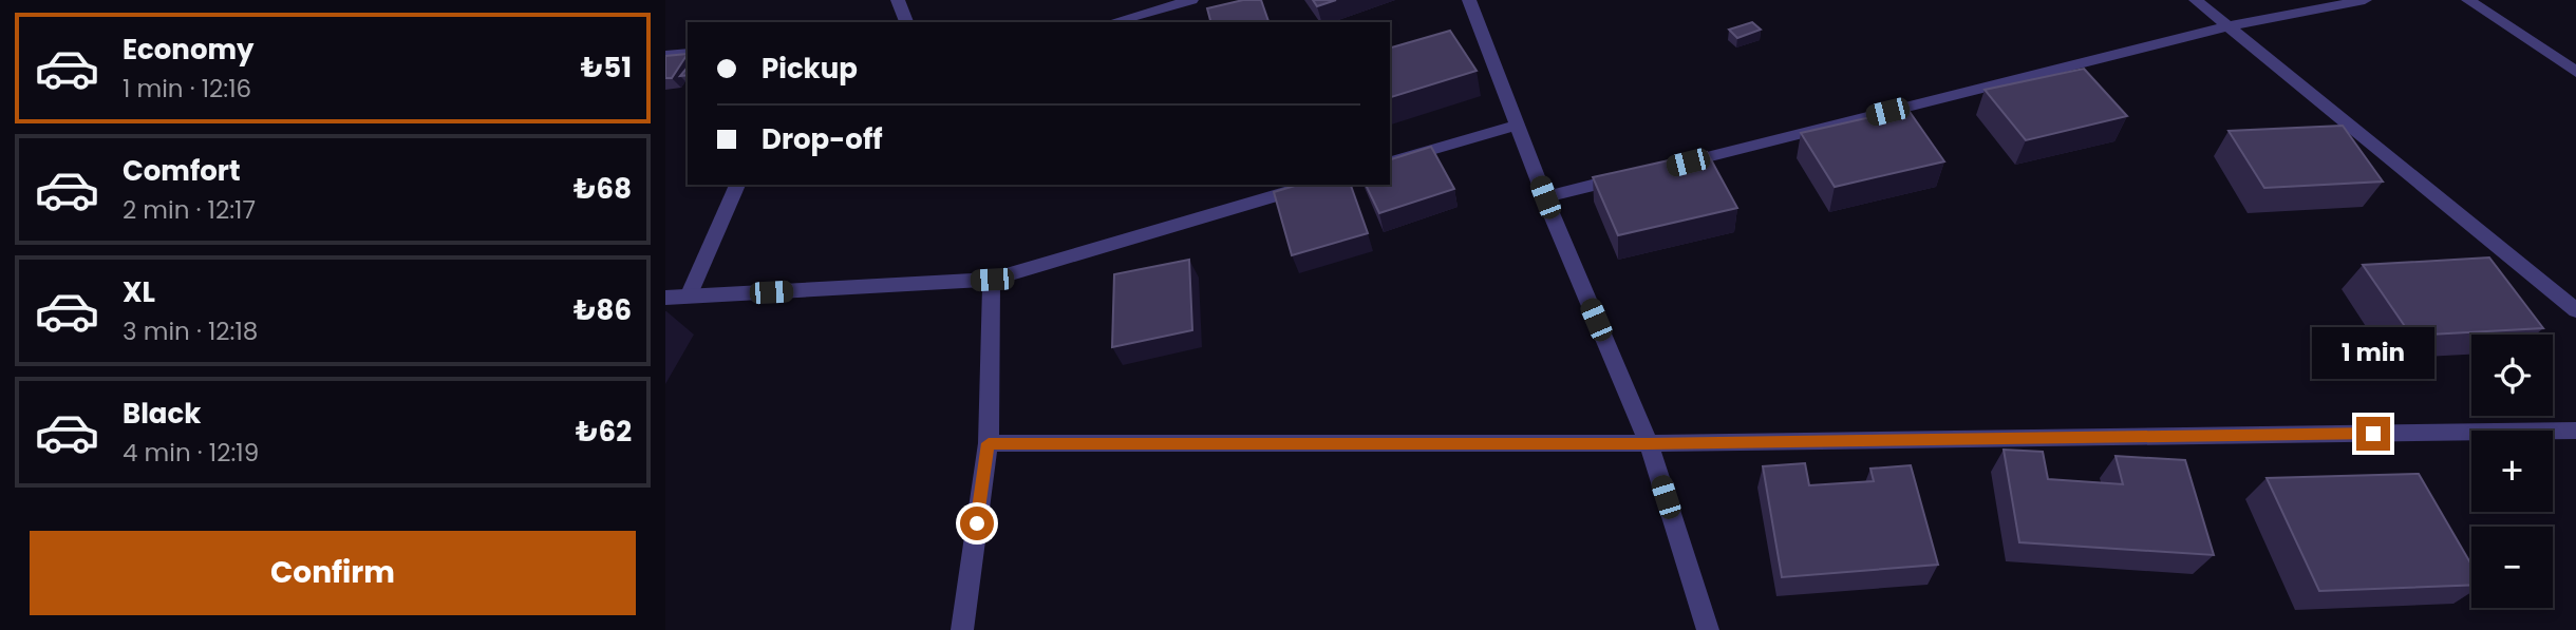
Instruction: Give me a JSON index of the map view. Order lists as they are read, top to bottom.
{
  "page": {
    "list": [
      {
        "name": "Economy",
        "note": "1 min · 12:16",
        "value": "₺51"
      },
      {
        "name": "Comfort",
        "note": "2 min · 12:17",
        "value": "₺68"
      },
      {
        "name": "XL",
        "note": "3 min · 12:18",
        "value": "₺86"
      },
      {
        "name": "Black",
        "note": "4 min · 12:19",
        "value": "₺62"
      }
    ],
    "banner": ["Pickup", "Drop-off"],
    "bubble": "1 min",
    "map_buttons": ["+", "−"],
    "buttons": "Confirm"
  }
}
